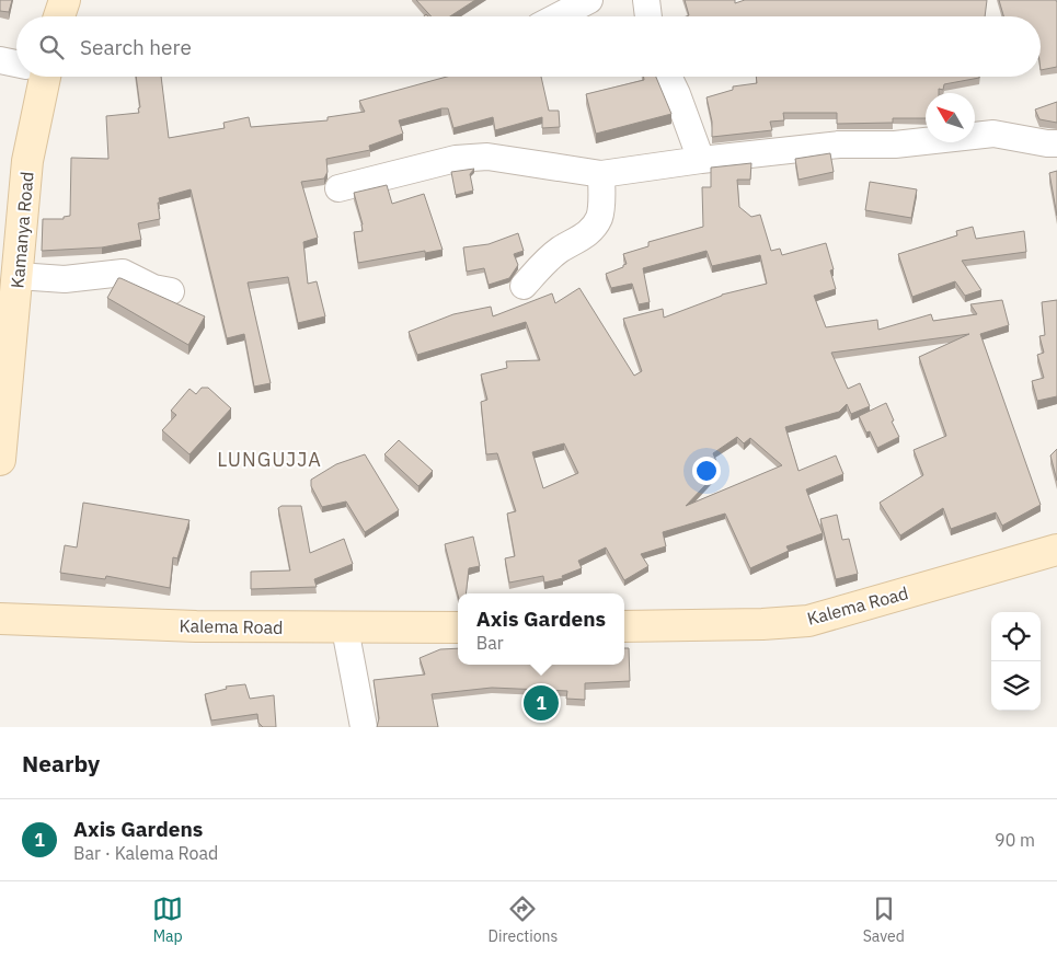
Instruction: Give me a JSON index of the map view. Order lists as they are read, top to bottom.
{
  "streets": {
    "street": ["Kamanya Road", "Kalema Road"]
  },
  "districts": ["LUNGUJJA"],
  "north": "top left",
  "page": {
    "search": "Search here",
    "popup": ["Axis Gardens", "Bar"],
    "pins": "1",
    "heading": "Nearby",
    "list": [
      {
        "mark": "1",
        "name": "Axis Gardens",
        "note": "Bar · Kalema Road",
        "value": "90 m"
      }
    ],
    "nav": ["Map", "Directions", "Saved"]
  }
}
